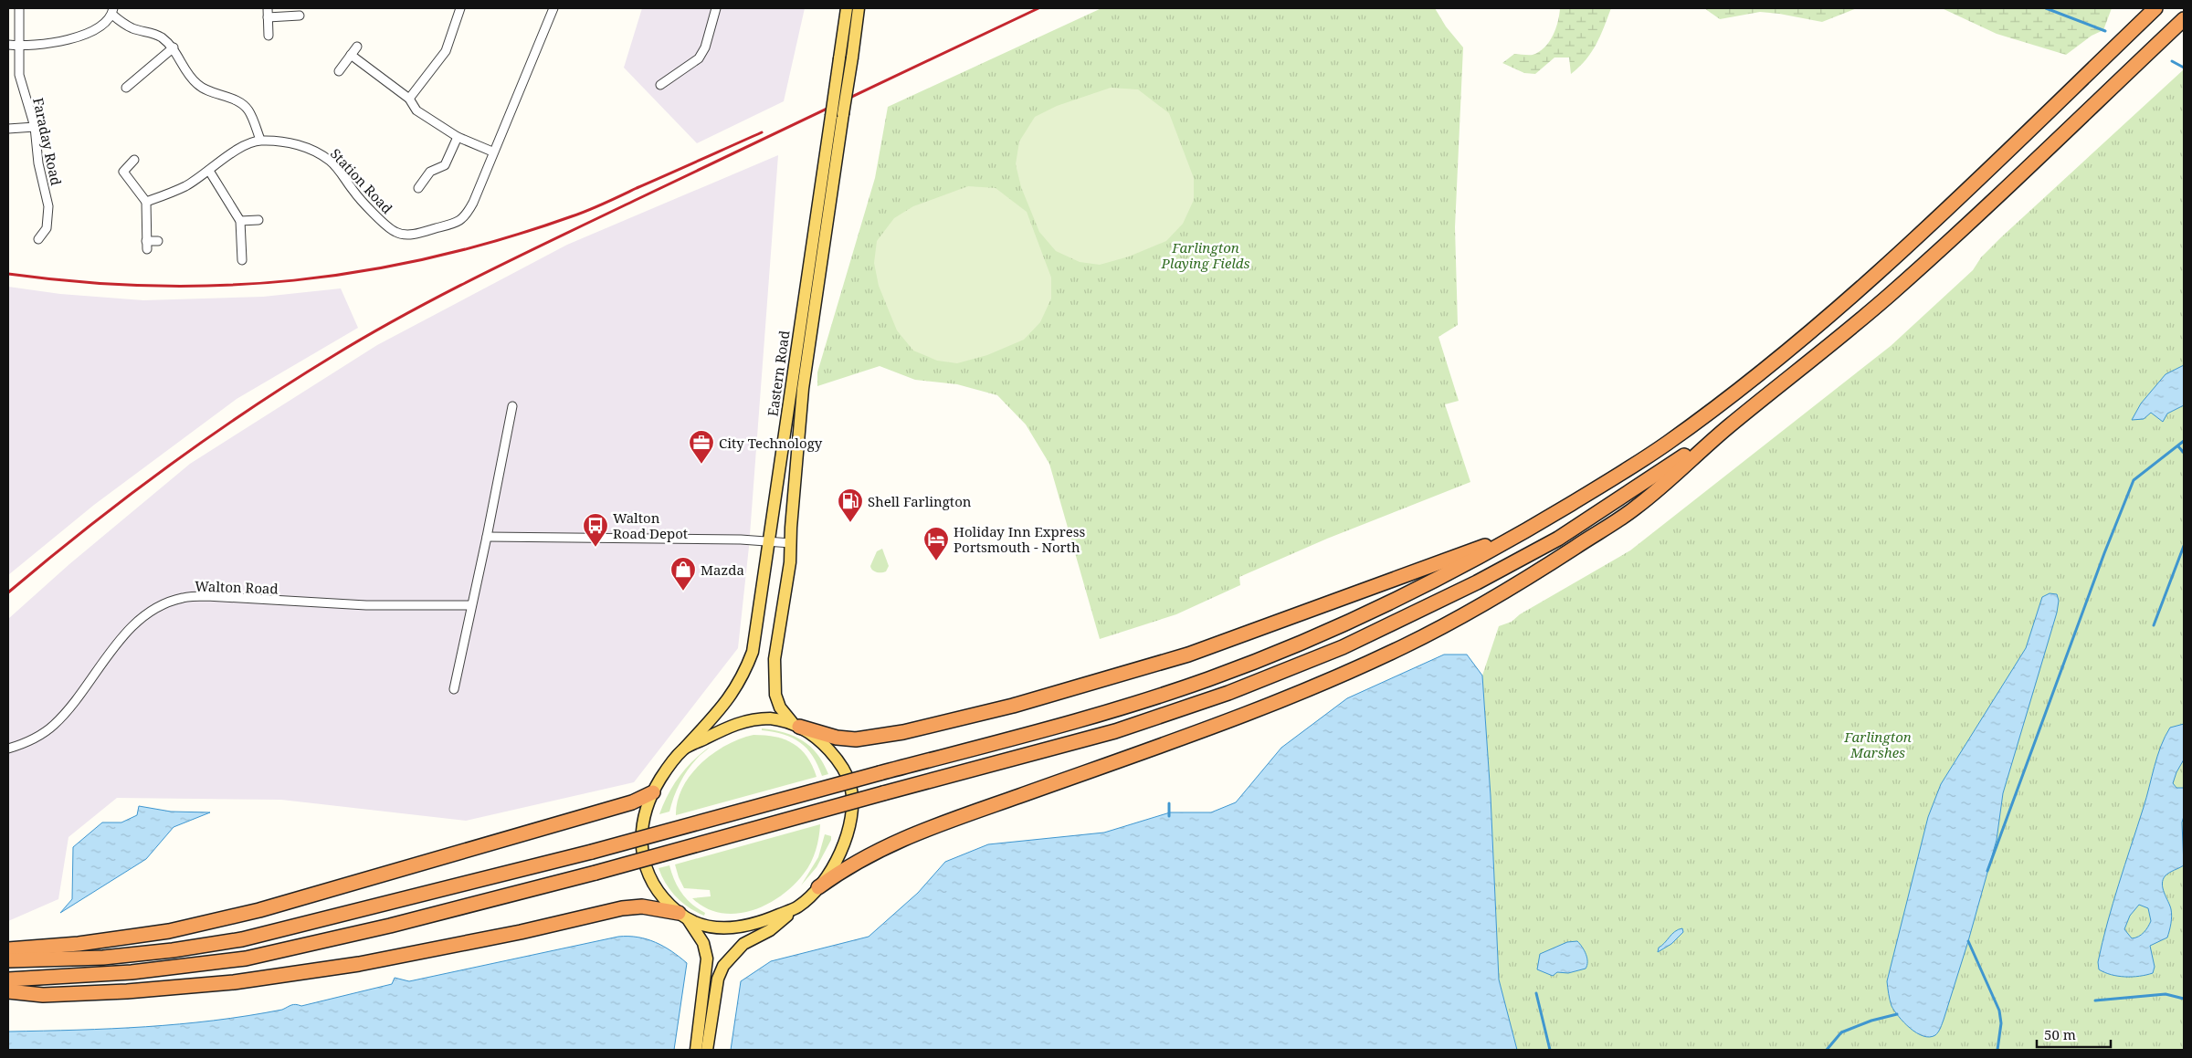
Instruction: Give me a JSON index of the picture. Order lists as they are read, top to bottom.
{
  "streets": {
    "main road": ["Eastern Road"],
    "street": ["Faraday Road", "Station Road", "Walton Road"]
  },
  "parks": ["Farlington Playing Fields", "Farlington Marshes"],
  "places": {
    "office": ["City Technology"],
    "fuel station": ["Shell Farlington"],
    "bus stop": ["Walton Road Depot"],
    "hotel": ["Holiday Inn Express Portsmouth - North"],
    "shop": ["Mazda"]
  },
  "scale_bar": "50 m"
}
